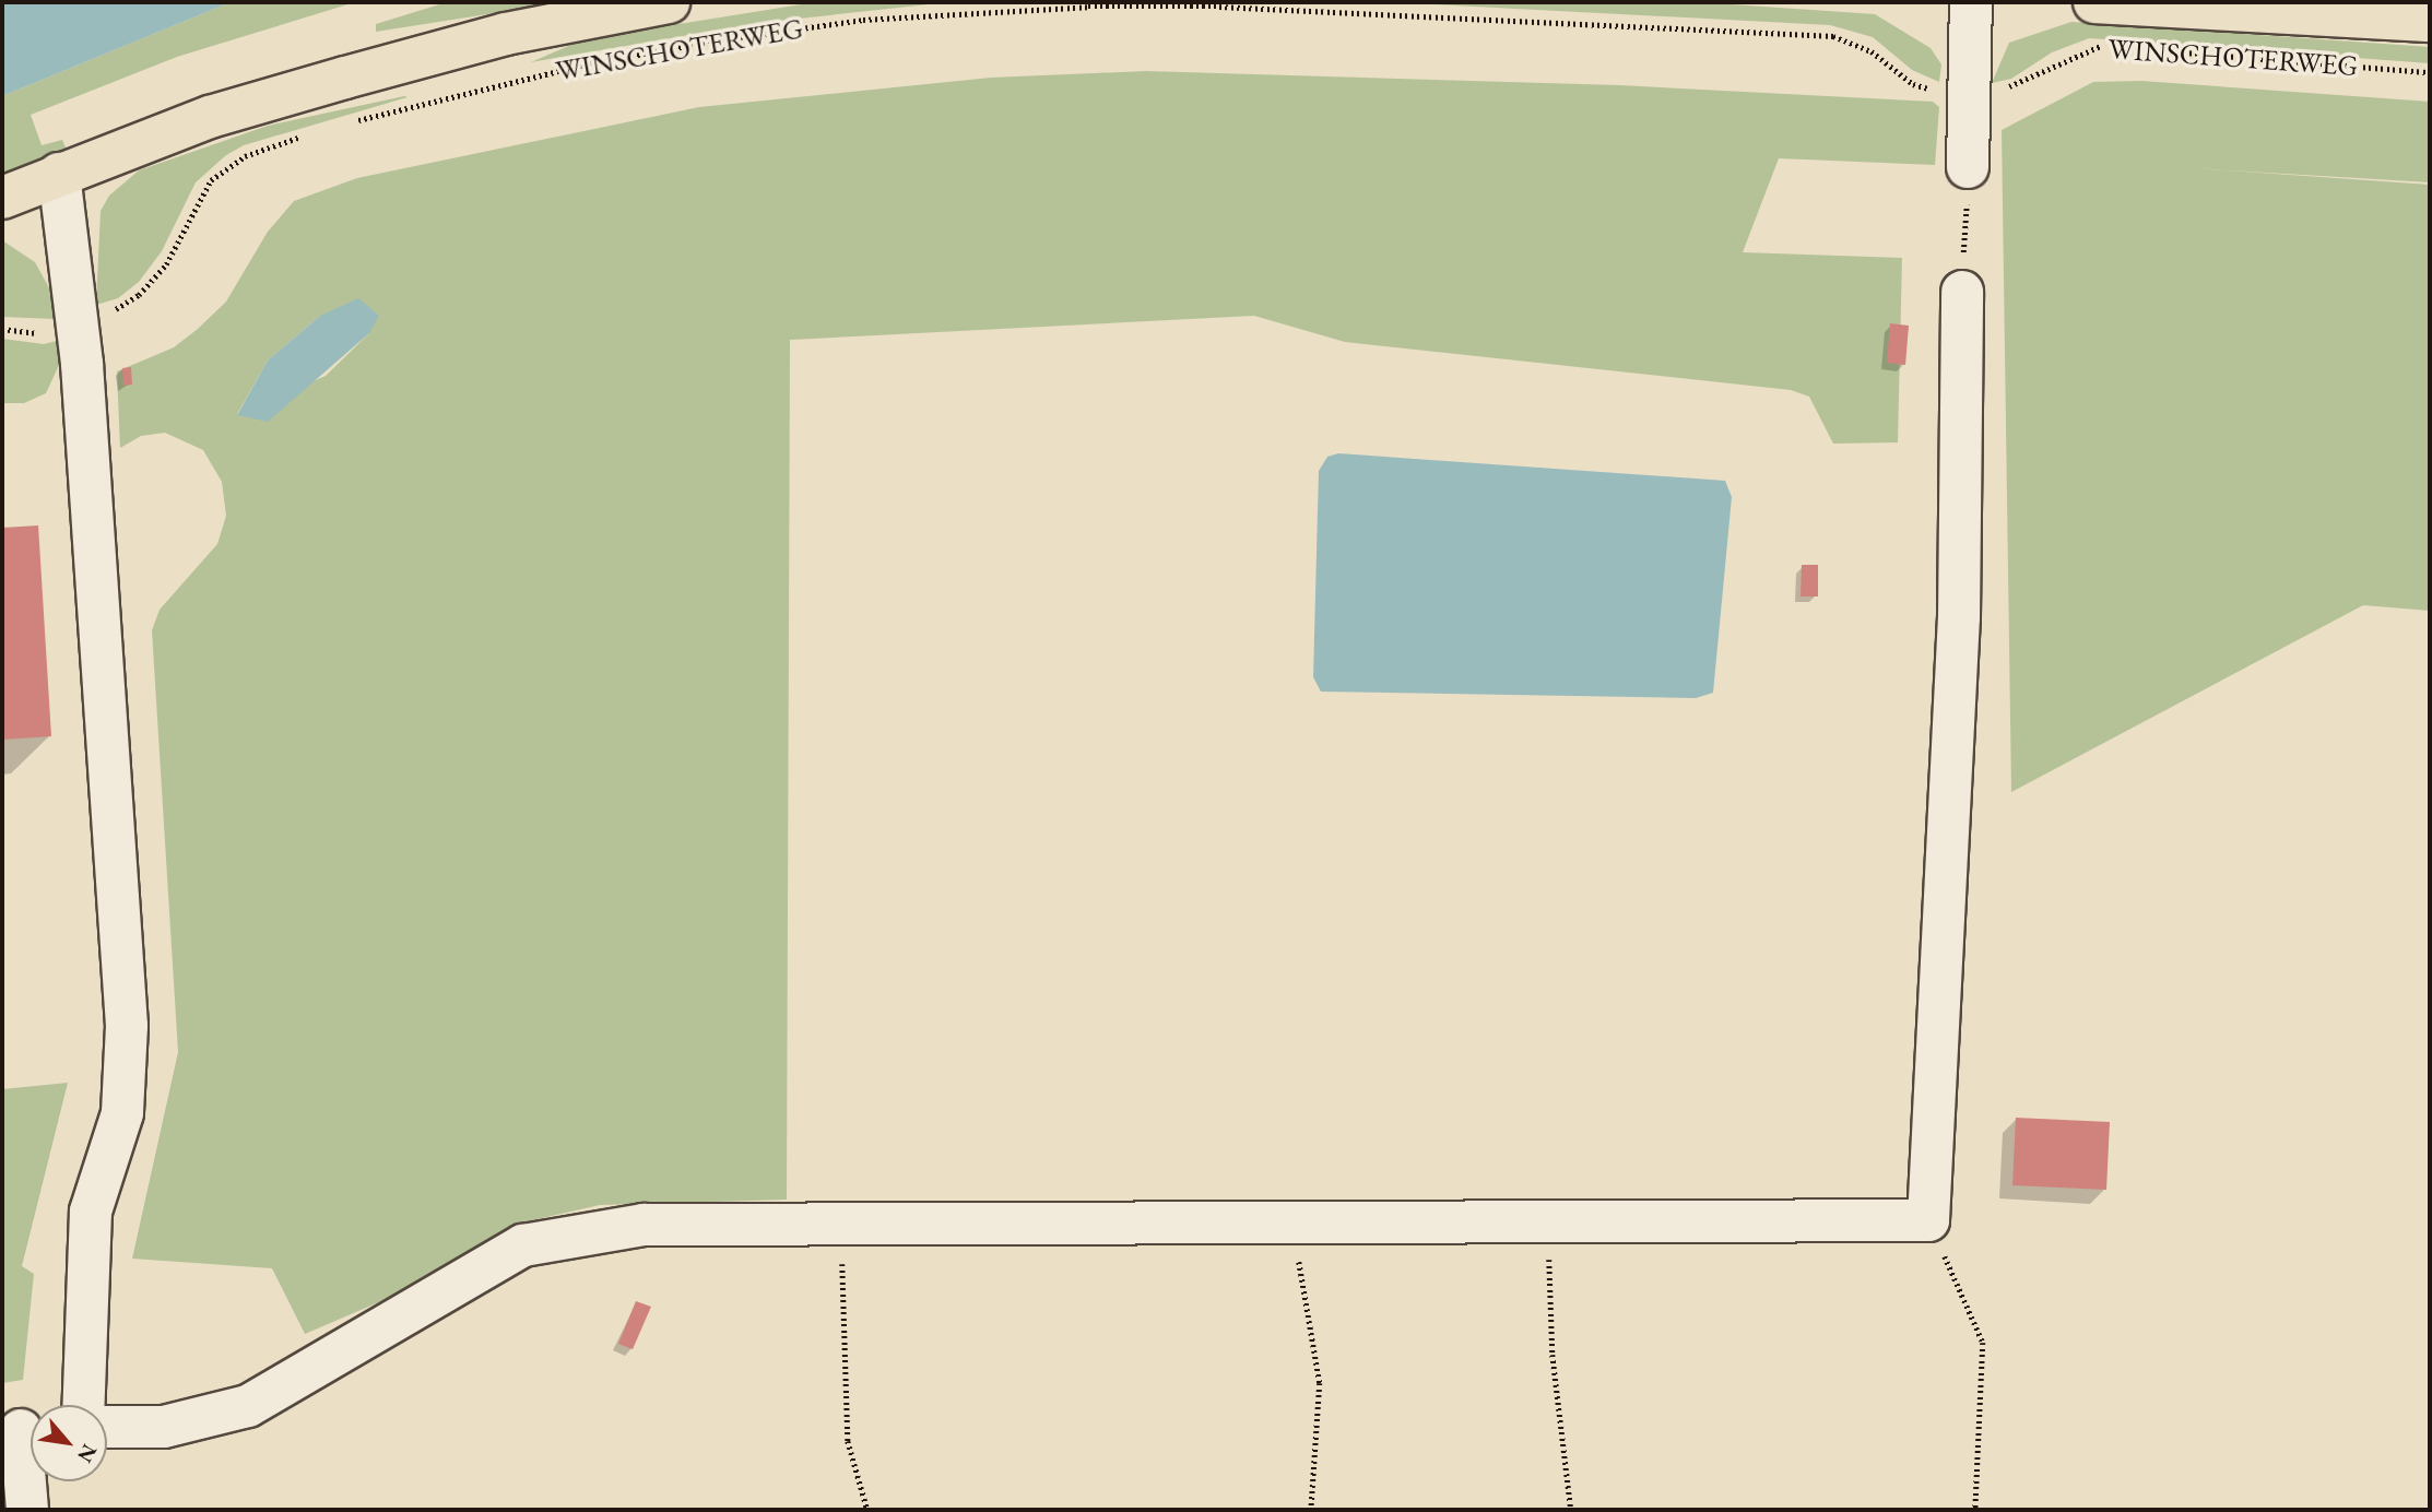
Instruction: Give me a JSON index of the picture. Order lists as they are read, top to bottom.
{
  "streets": {
    "main road": ["WINSCHOTERWEG"]
  },
  "north": "bottom right"
}
